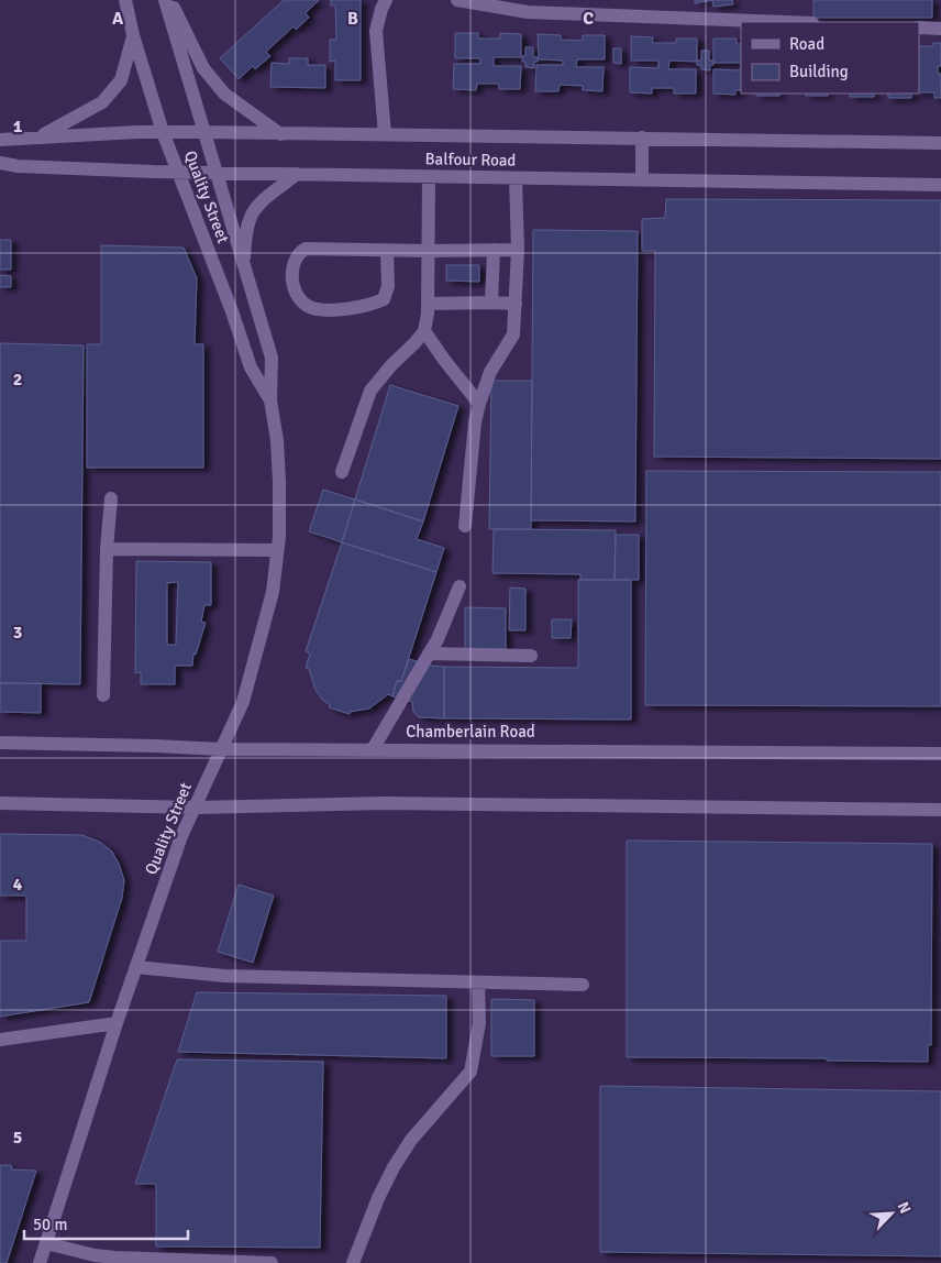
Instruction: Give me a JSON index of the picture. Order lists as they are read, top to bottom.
{
  "streets": {
    "street": ["Balfour Road", "Quality Street", "Chamberlain Road"]
  },
  "crossings": [
    ["Balfour Road", "Quality Street"],
    ["Quality Street", "Chamberlain Road"]
  ],
  "legend": ["Road", "Building"],
  "scale_bar": "50 m",
  "north": "top right",
  "grid": {
    "columns": ["A", "B", "C"],
    "rows": [
      "1",
      "2",
      "3",
      "4",
      "5"
    ]
  }
}
